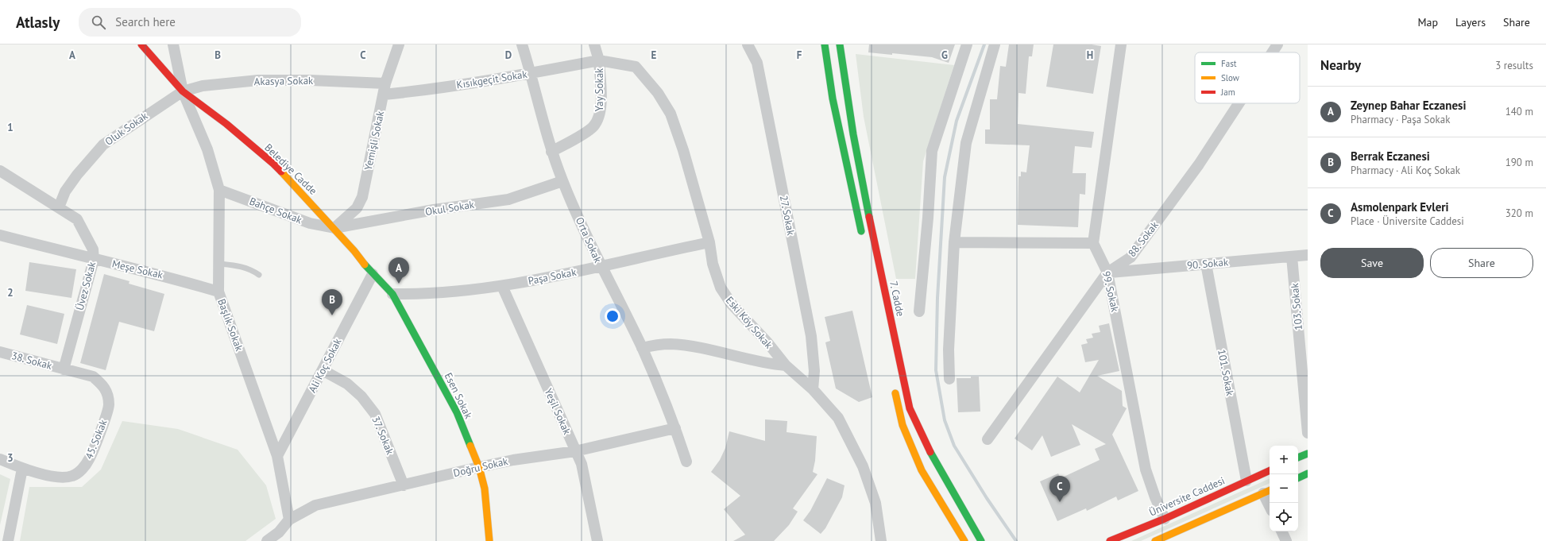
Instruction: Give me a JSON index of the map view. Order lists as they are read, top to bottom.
{
  "streets": {
    "main road": [
      "Belediye Cadde",
      "7. Cadde",
      "Esen Sokak",
      "Üniversite Caddesi"
    ],
    "street": [
      "Kısıkgeçit Sokak",
      "Akasya Sokak",
      "Yay Sokak",
      "Oluk Sokak",
      "Yemişli Sokak",
      "Okul Sokak",
      "Bahçe Sokak",
      "27. Sokak",
      "88. Sokak",
      "Orta Sokak",
      "90. Sokak",
      "Meşe Sokak",
      "Paşa Sokak",
      "Üvez Sokak",
      "99. Sokak",
      "103. Sokak",
      "Eski Köy Sokak",
      "Başlık Sokak",
      "38. Sokak",
      "Ali Koç Sokak",
      "101. Sokak",
      "Yeşil Sokak",
      "37. Sokak",
      "45. Sokak",
      "Doğru Sokak"
    ]
  },
  "crossings": [
    ["Kısıkgeçit Sokak", "Yay Sokak"],
    ["Kısıkgeçit Sokak", "Yemişli Sokak"],
    ["Kısıkgeçit Sokak", "Orta Sokak"],
    ["Kısıkgeçit Sokak", "Eski Köy Sokak"],
    ["Akasya Sokak", "Oluk Sokak"],
    ["Akasya Sokak", "Yemişli Sokak"],
    ["Akasya Sokak", "Belediye Cadde"],
    ["Akasya Sokak", "Başlık Sokak"],
    ["Yay Sokak", "Orta Sokak"],
    ["Yay Sokak", "Eski Köy Sokak"],
    ["Oluk Sokak", "Belediye Cadde"],
    ["Oluk Sokak", "Üvez Sokak"],
    ["Oluk Sokak", "Başlık Sokak"],
    ["Yemişli Sokak", "Belediye Cadde"],
    ["Yemişli Sokak", "Okul Sokak"],
    ["Yemişli Sokak", "Bahçe Sokak"],
    ["Belediye Cadde", "Okul Sokak"],
    ["Belediye Cadde", "Bahçe Sokak"],
    ["Belediye Cadde", "Başlık Sokak"],
    ["Belediye Cadde", "Ali Koç Sokak"],
    ["Belediye Cadde", "Esen Sokak"],
    ["Okul Sokak", "Bahçe Sokak"],
    ["Okul Sokak", "Orta Sokak"],
    ["Bahçe Sokak", "Başlık Sokak"],
    ["27. Sokak", "Eski Köy Sokak"],
    ["88. Sokak", "90. Sokak"],
    ["88. Sokak", "99. Sokak"],
    ["Orta Sokak", "Paşa Sokak"],
    ["Orta Sokak", "Doğru Sokak"],
    ["90. Sokak", "99. Sokak"],
    ["90. Sokak", "103. Sokak"],
    ["90. Sokak", "101. Sokak"],
    ["Meşe Sokak", "Üvez Sokak"],
    ["Meşe Sokak", "Başlık Sokak"],
    ["Paşa Sokak", "Eski Köy Sokak"],
    ["Paşa Sokak", "Esen Sokak"],
    ["Paşa Sokak", "Yeşil Sokak"],
    ["Üvez Sokak", "38. Sokak"],
    ["Üvez Sokak", "45. Sokak"],
    ["99. Sokak", "Üniversite Caddesi"],
    ["Başlık Sokak", "Ali Koç Sokak"],
    ["Başlık Sokak", "Doğru Sokak"],
    ["38. Sokak", "45. Sokak"],
    ["Ali Koç Sokak", "Esen Sokak"],
    ["Ali Koç Sokak", "37. Sokak"],
    ["101. Sokak", "Üniversite Caddesi"],
    ["Esen Sokak", "Doğru Sokak"],
    ["Yeşil Sokak", "Doğru Sokak"],
    ["37. Sokak", "Doğru Sokak"]
  ],
  "legend": ["Fast", "Slow", "Jam"],
  "page": {
    "header": "Atlasly",
    "search": "Search here",
    "nav": ["Map", "Layers", "Share"],
    "heading": ["Nearby", "3 results"],
    "list": [
      {
        "mark": "A",
        "name": "Zeynep Bahar Eczanesi",
        "note": "Pharmacy · Paşa Sokak",
        "value": "140 m"
      },
      {
        "mark": "B",
        "name": "Berrak Eczanesi",
        "note": "Pharmacy · Ali Koç Sokak",
        "value": "190 m"
      },
      {
        "mark": "C",
        "name": "Asmolenpark Evleri",
        "note": "Place · Üniversite Caddesi",
        "value": "320 m"
      }
    ],
    "buttons": ["Save", "Share"],
    "pins": ["A", "B", "C"],
    "map_buttons": ["+", "−"]
  },
  "grid": {
    "columns": [
      "A",
      "B",
      "C",
      "D",
      "E",
      "F",
      "G",
      "H"
    ],
    "rows": ["1", "2", "3"]
  }
}
